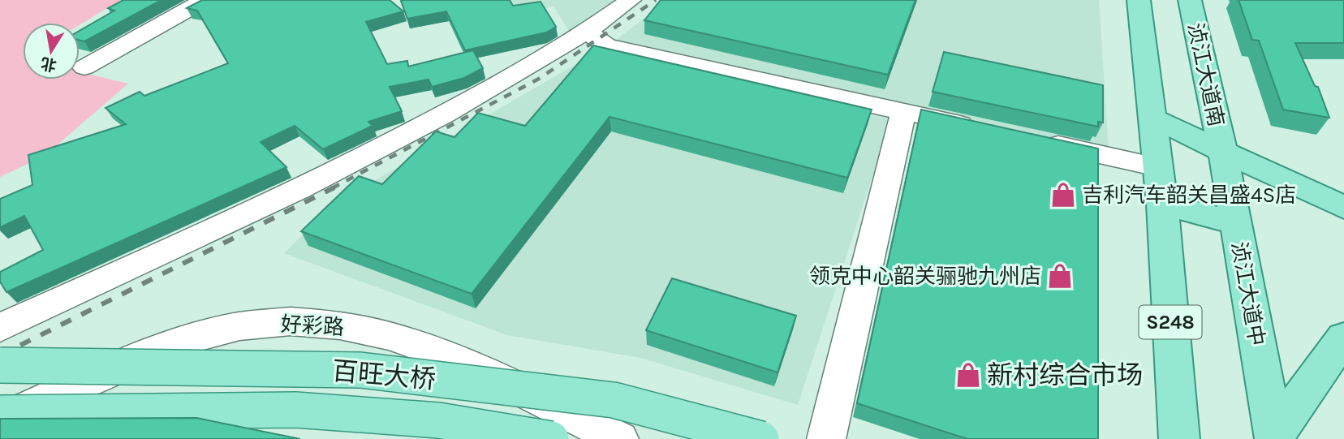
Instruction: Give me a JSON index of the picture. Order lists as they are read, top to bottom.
{
  "streets": {
    "main road": [
      "浈江大道南",
      "浈江大道中",
      "S248",
      "百旺大桥"
    ],
    "street": ["好彩路"]
  },
  "crossings": [
    ["浈江大道南", "浈江大道中"]
  ],
  "places": {
    "shop": ["吉利汽车韶关昌盛4S店", "领克中心韶关骊驰九州店", "新村综合市场"]
  },
  "north": "bottom"
}
